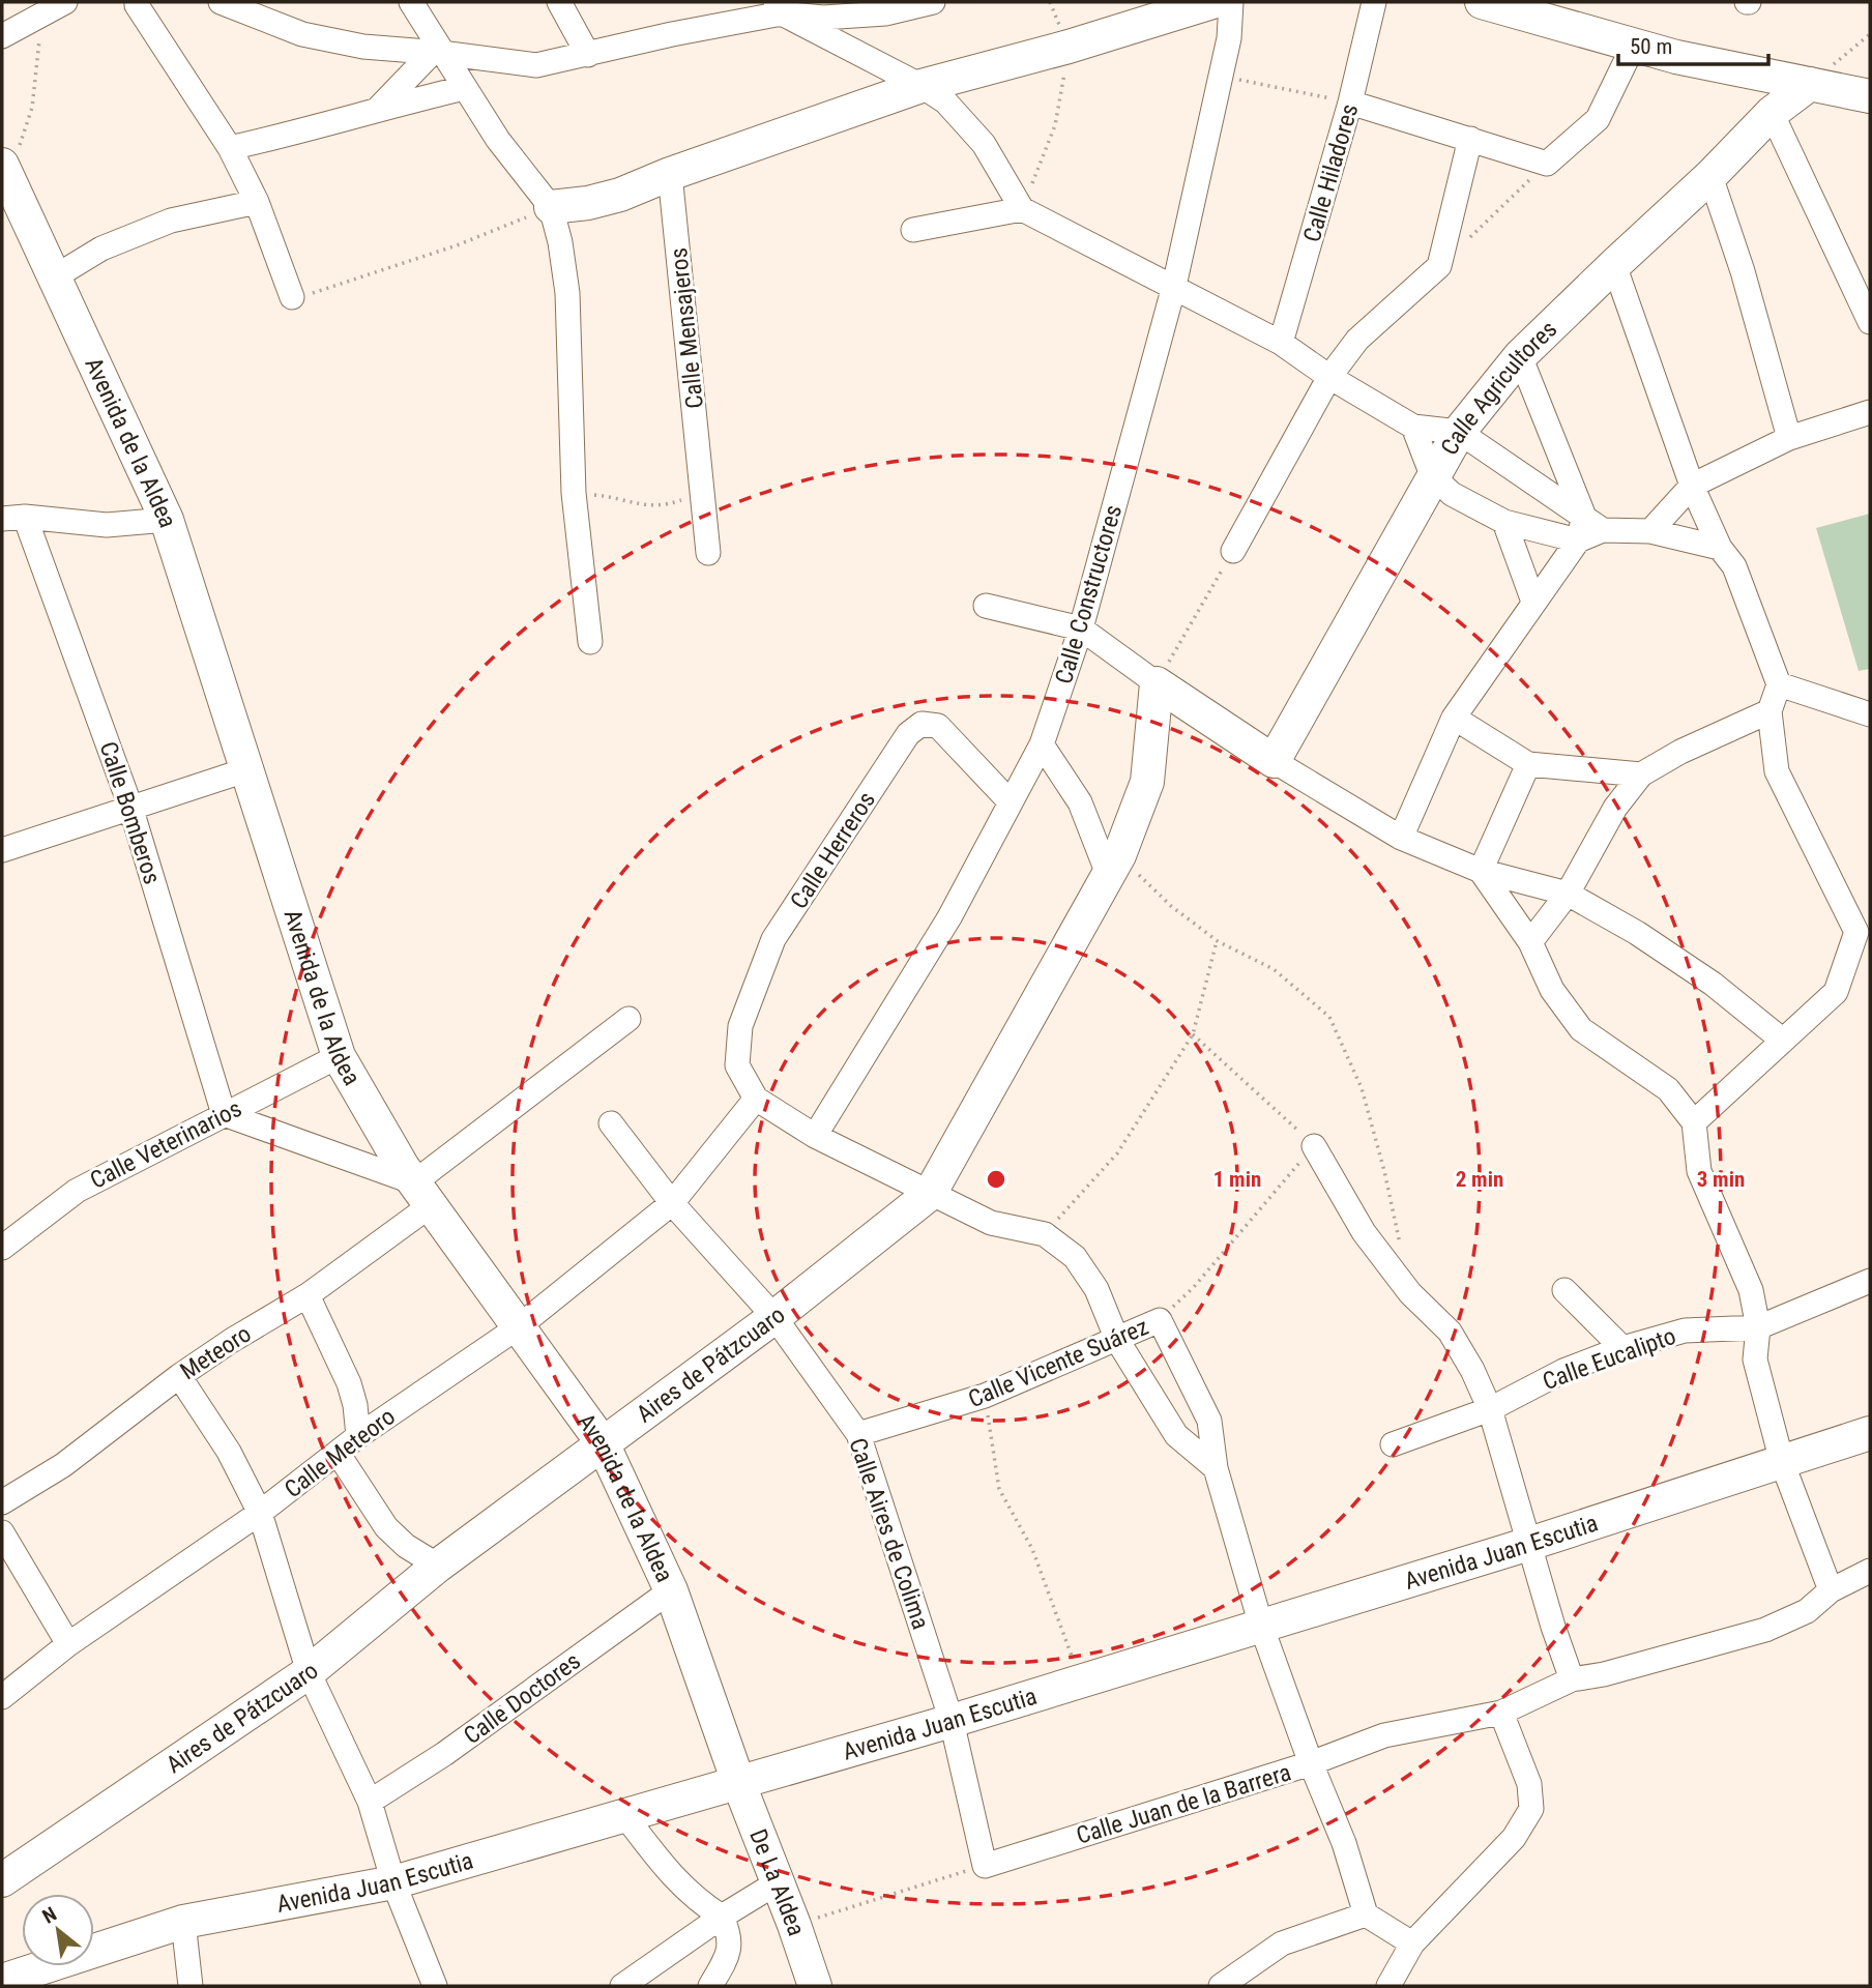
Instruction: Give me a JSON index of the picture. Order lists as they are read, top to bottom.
{
  "streets": {
    "street": [
      "Calle Hiladores",
      "Calle Mensajeros",
      "Calle Agricultores",
      "Avenida de la Aldea",
      "Calle Constructores",
      "Calle Bomberos",
      "Calle Herreros",
      "Calle Veterinarios",
      "Meteoro",
      "Calle Eucalipto",
      "Calle Vicente Suárez",
      "Aires de Pátzcuaro",
      "Calle Meteoro",
      "Calle Aires de Colima",
      "Avenida Juan Escutia",
      "Calle Doctores",
      "Calle Juan de la Barrera",
      "De La Aldea"
    ]
  },
  "crossings": [
    ["Avenida de la Aldea", "Calle Veterinarios"],
    ["Avenida de la Aldea", "Meteoro"],
    ["Avenida de la Aldea", "Aires de Pátzcuaro"],
    ["Avenida de la Aldea", "Calle Meteoro"],
    ["Avenida de la Aldea", "Avenida Juan Escutia"],
    ["Avenida de la Aldea", "Calle Doctores"],
    ["Avenida de la Aldea", "De La Aldea"],
    ["Calle Constructores", "Calle Herreros"],
    ["Calle Bomberos", "Calle Veterinarios"],
    ["Calle Herreros", "Calle Meteoro"],
    ["Calle Vicente Suárez", "Calle Aires de Colima"],
    ["Aires de Pátzcuaro", "Calle Aires de Colima"],
    ["Calle Meteoro", "Calle Aires de Colima"],
    ["Calle Aires de Colima", "Avenida Juan Escutia"],
    ["Calle Aires de Colima", "Calle Juan de la Barrera"],
    ["Avenida Juan Escutia", "De La Aldea"]
  ],
  "scale_bar": "50 m",
  "north": "top left",
  "rings": ["1 min", "2 min", "3 min"]
}
